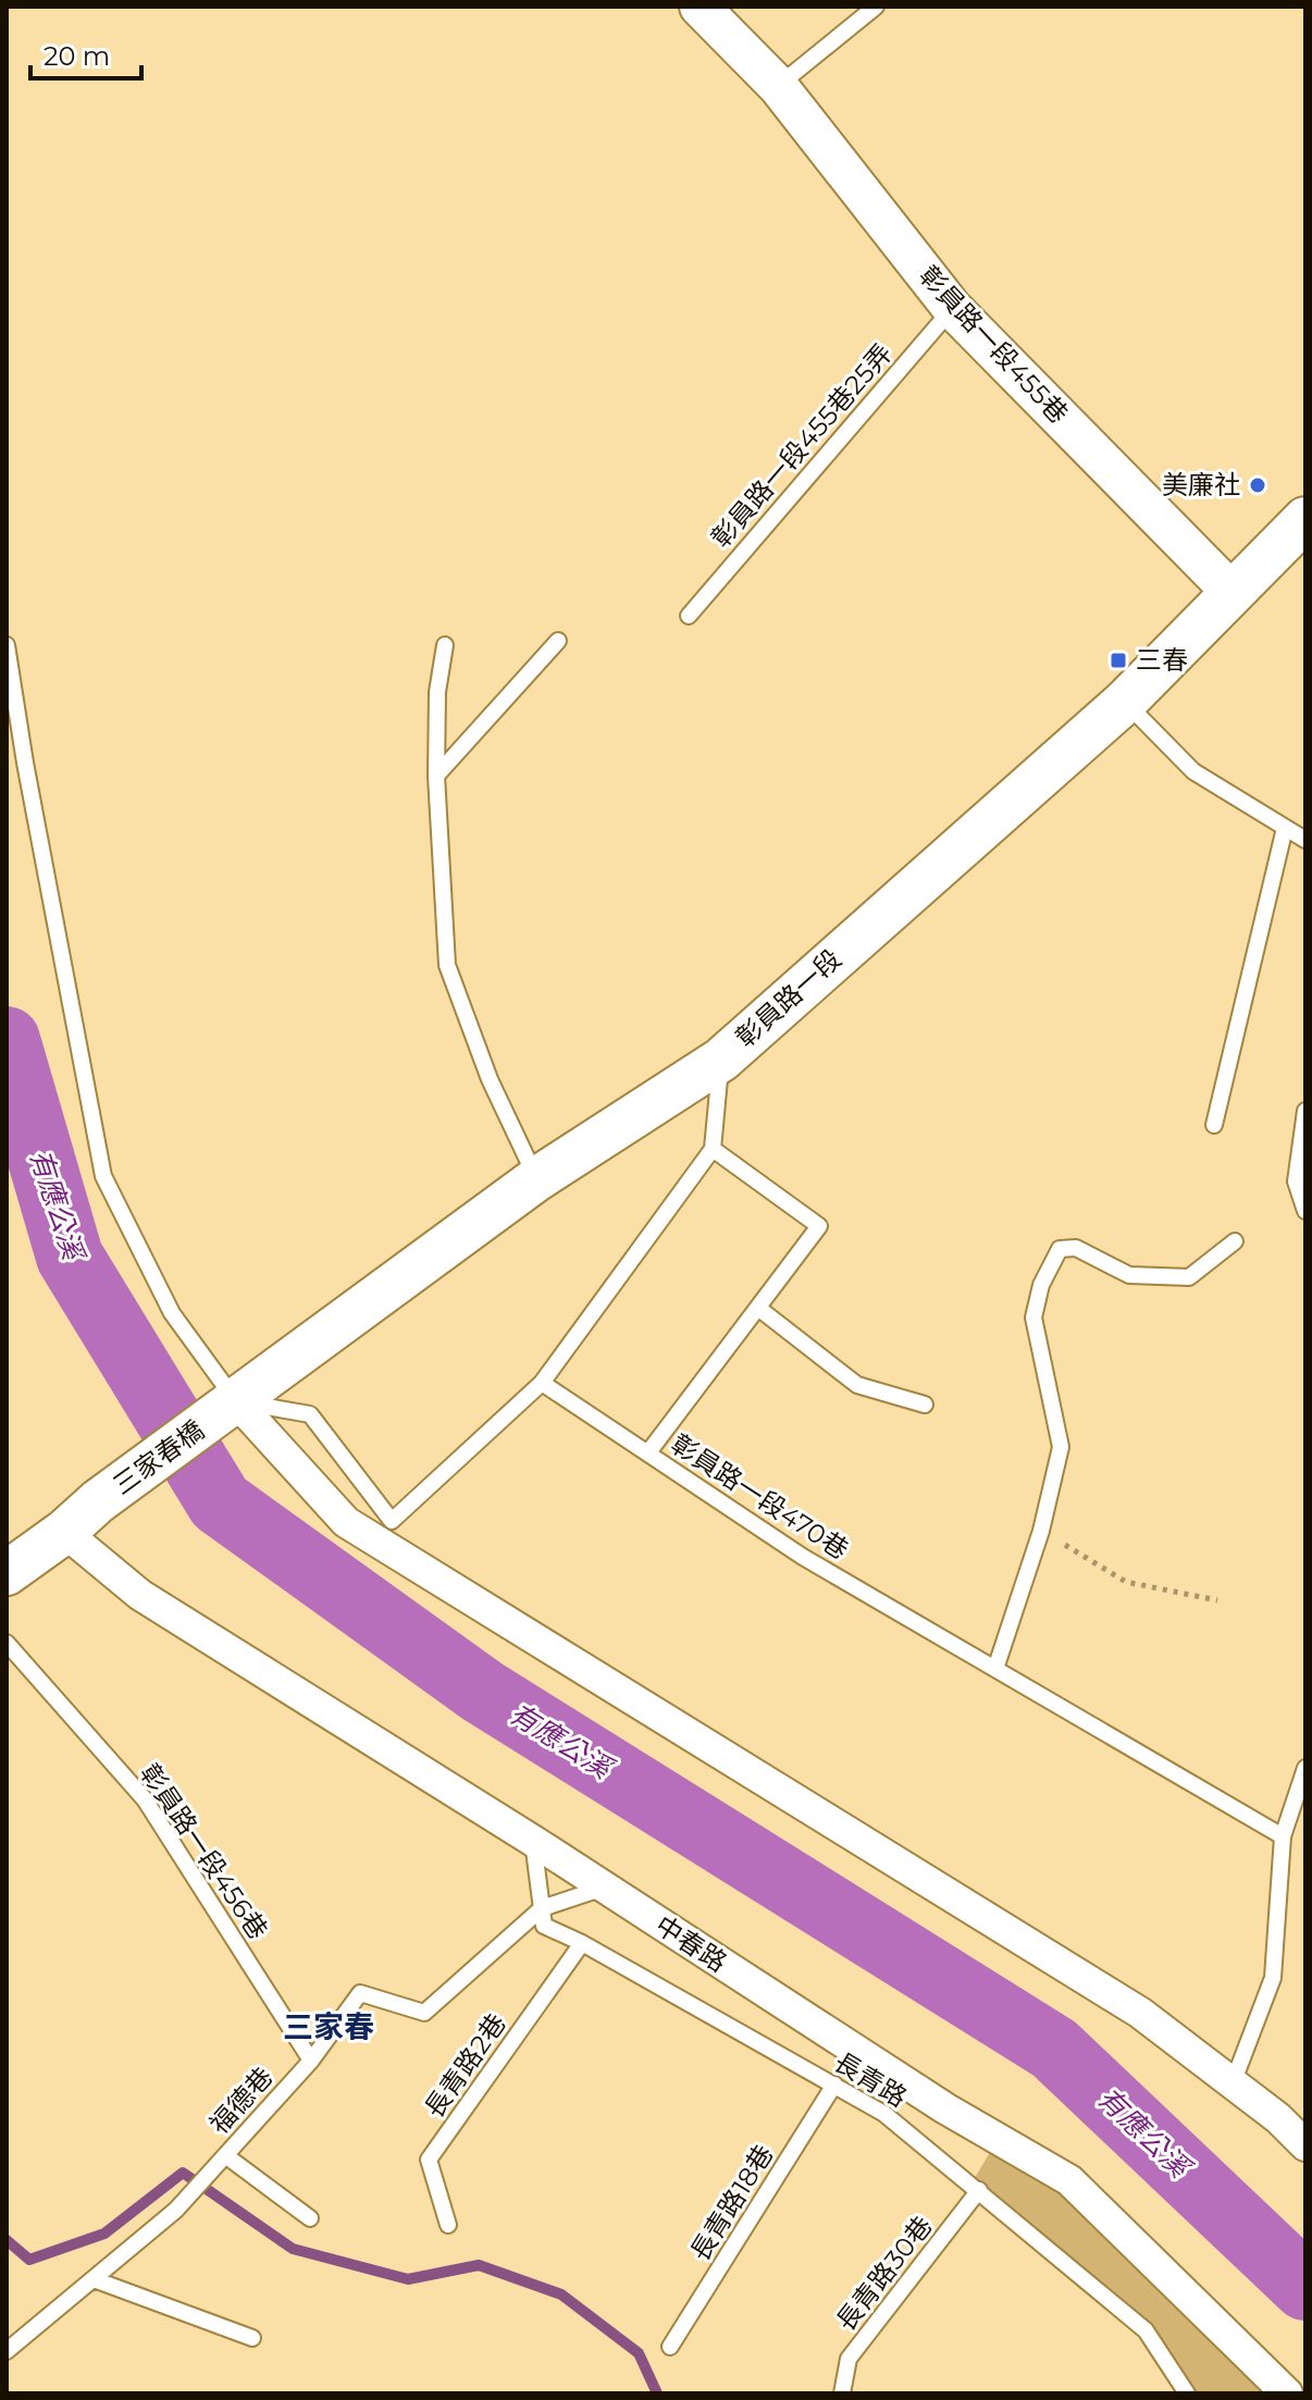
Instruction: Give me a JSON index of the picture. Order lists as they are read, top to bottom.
{
  "streets": {
    "main road": ["彰員路一段", "三家春橋"],
    "street": ["彰員路一段455巷", "中春路"],
    "lane": [
      "彰員路一段455巷25弄",
      "彰員路一段470巷",
      "彰員路一段456巷",
      "長青路2巷",
      "長青路",
      "福德巷",
      "長青路18巷",
      "長青路30巷"
    ]
  },
  "crossings": [
    ["彰員路一段455巷", "彰員路一段455巷25弄"],
    ["彰員路一段455巷", "彰員路一段"],
    ["彰員路一段", "三家春橋"],
    ["三家春橋", "中春路"],
    ["彰員路一段456巷", "福德巷"],
    ["中春路", "福德巷"],
    ["長青路2巷", "長青路"],
    ["長青路", "福德巷"],
    ["長青路", "長青路18巷"],
    ["長青路", "長青路30巷"]
  ],
  "districts": ["三家春"],
  "water": ["有應公溪"],
  "places": {
    "other": ["美廉社"],
    "transit": ["三春"]
  },
  "scale_bar": "20 m"
}
